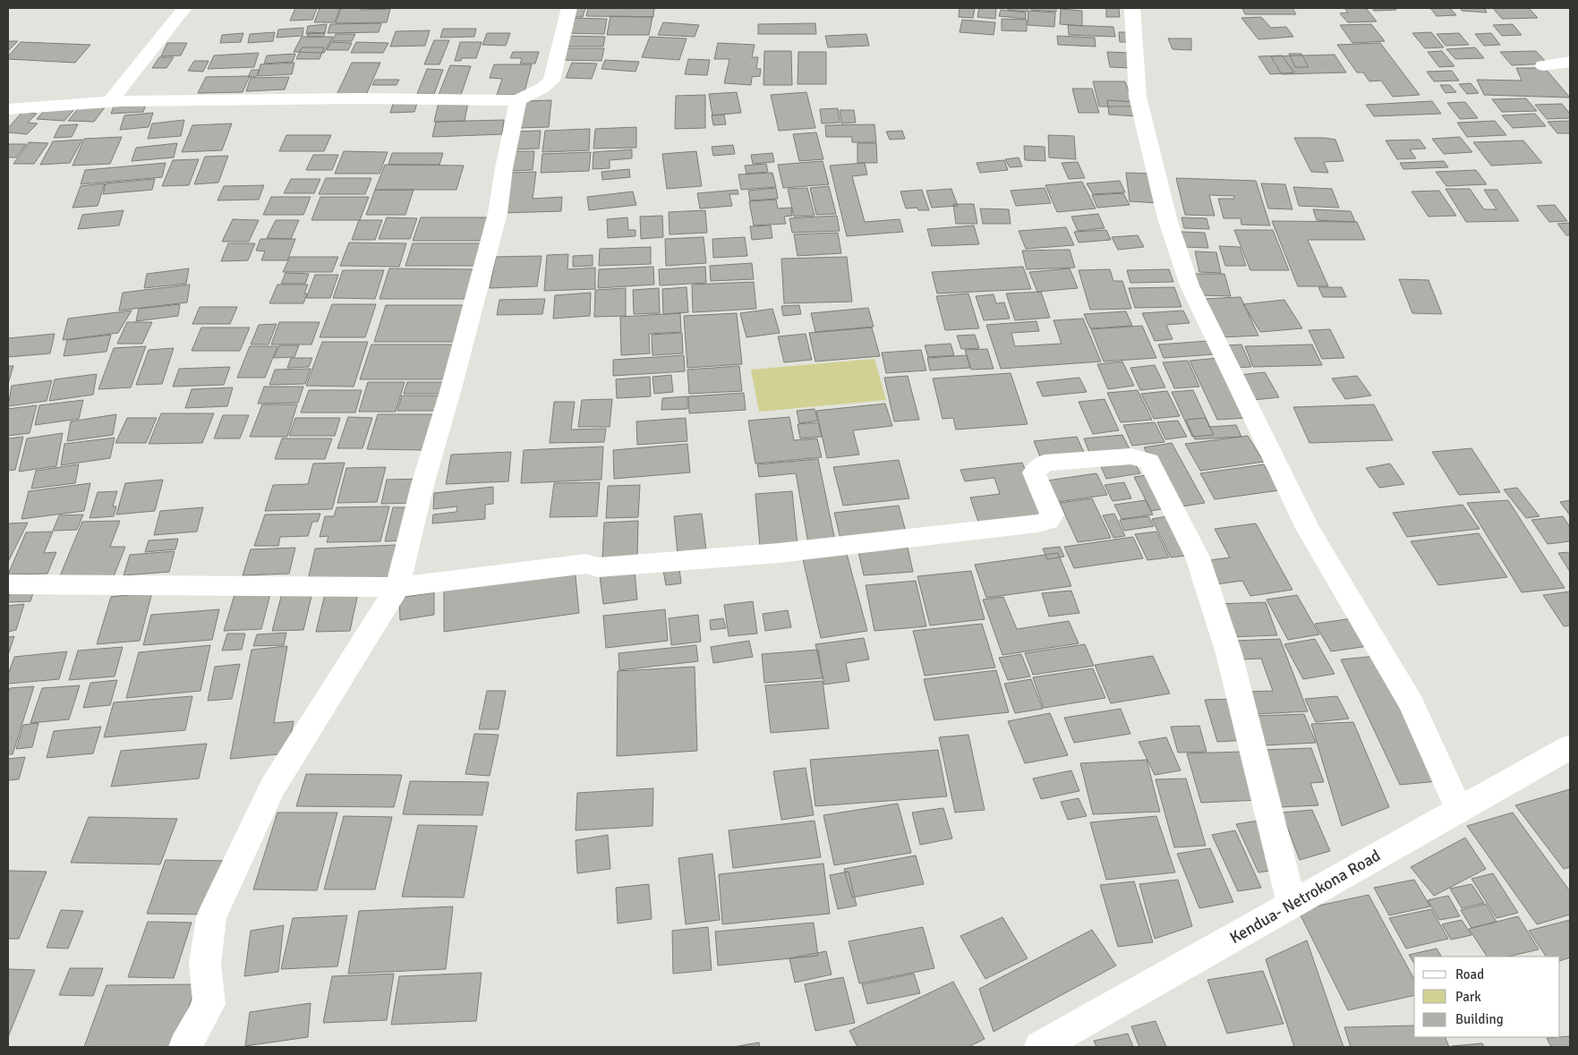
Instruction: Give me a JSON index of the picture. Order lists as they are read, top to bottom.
{
  "streets": {
    "street": ["Kendua- Netrokona Road"]
  },
  "legend": ["Road", "Park", "Building"]
}
